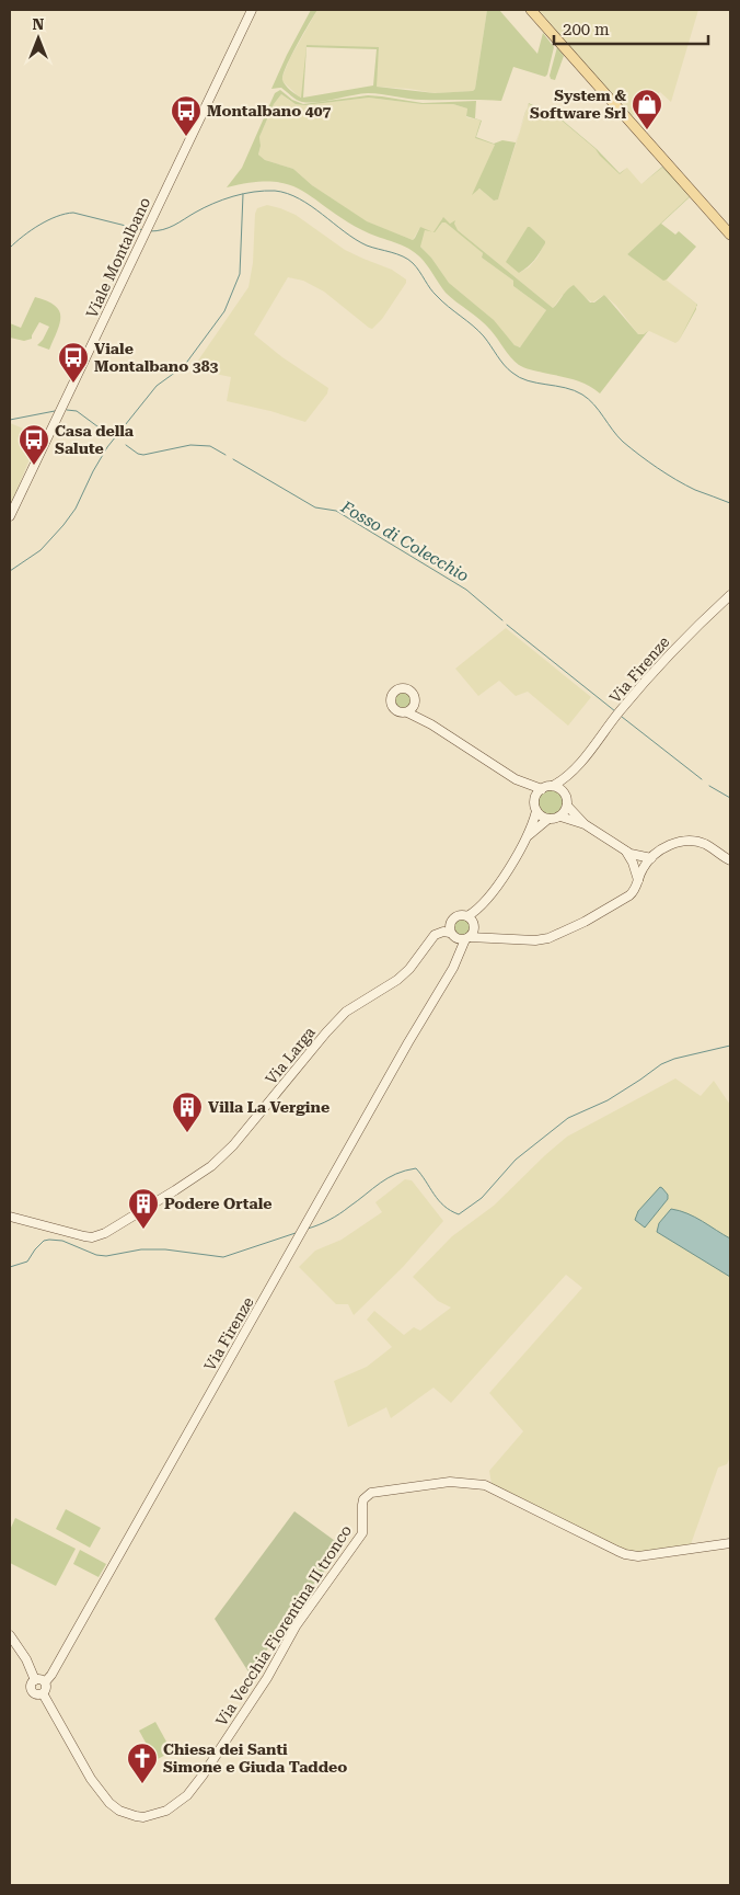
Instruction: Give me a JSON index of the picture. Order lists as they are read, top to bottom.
{
  "streets": {
    "street": [
      "Viale Montalbano",
      "Via Firenze",
      "Via Larga",
      "Via Vecchia Fiorentina II tronco"
    ]
  },
  "crossings": [
    ["Via Firenze", "Via Larga"],
    ["Via Firenze", "Via Vecchia Fiorentina II tronco"]
  ],
  "water": ["Fosso di Colecchio"],
  "places": {
    "shop": ["System & Software Srl"],
    "bus stop": ["Montalbano 407", "Viale Montalbano 383", "Casa della Salute"],
    "building": ["Villa La Vergine", "Podere Ortale"],
    "church": ["Chiesa dei Santi Simone e Giuda Taddeo"]
  },
  "scale_bar": "200 m",
  "north": "top"
}
